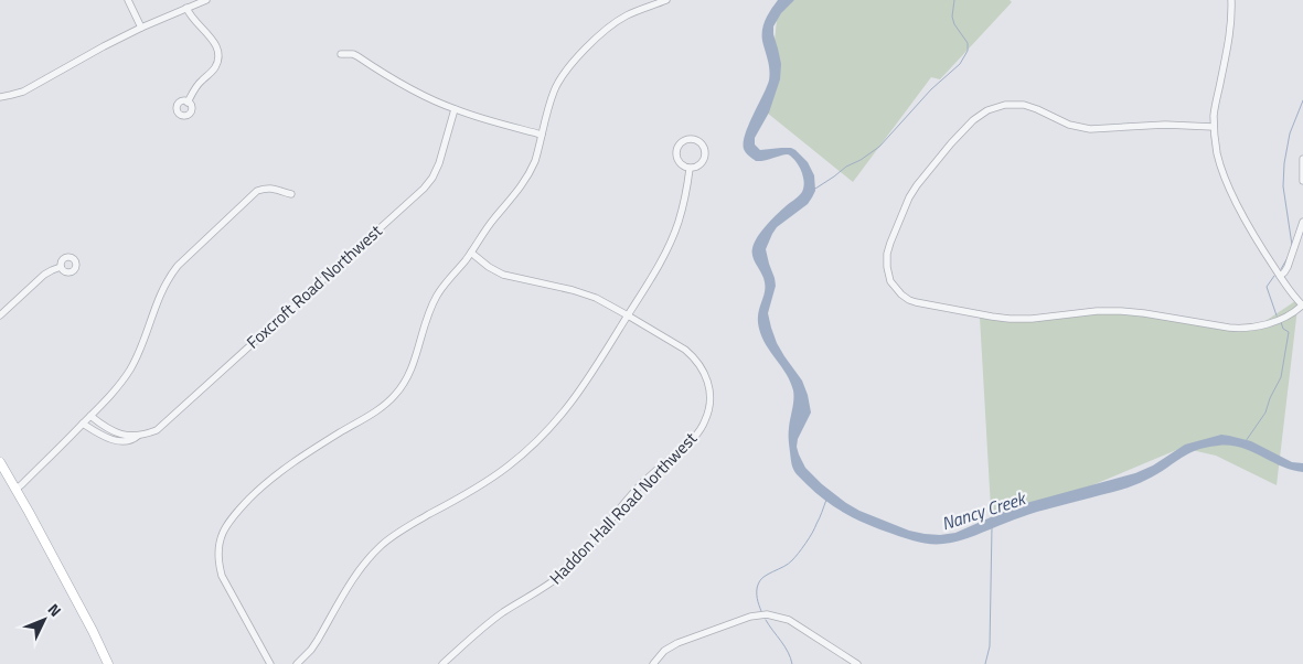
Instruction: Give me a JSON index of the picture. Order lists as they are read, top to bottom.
{
  "streets": {
    "street": ["Foxcroft Road Northwest", "Haddon Hall Road Northwest"]
  },
  "water": ["Nancy Creek"],
  "north": "top right"
}
